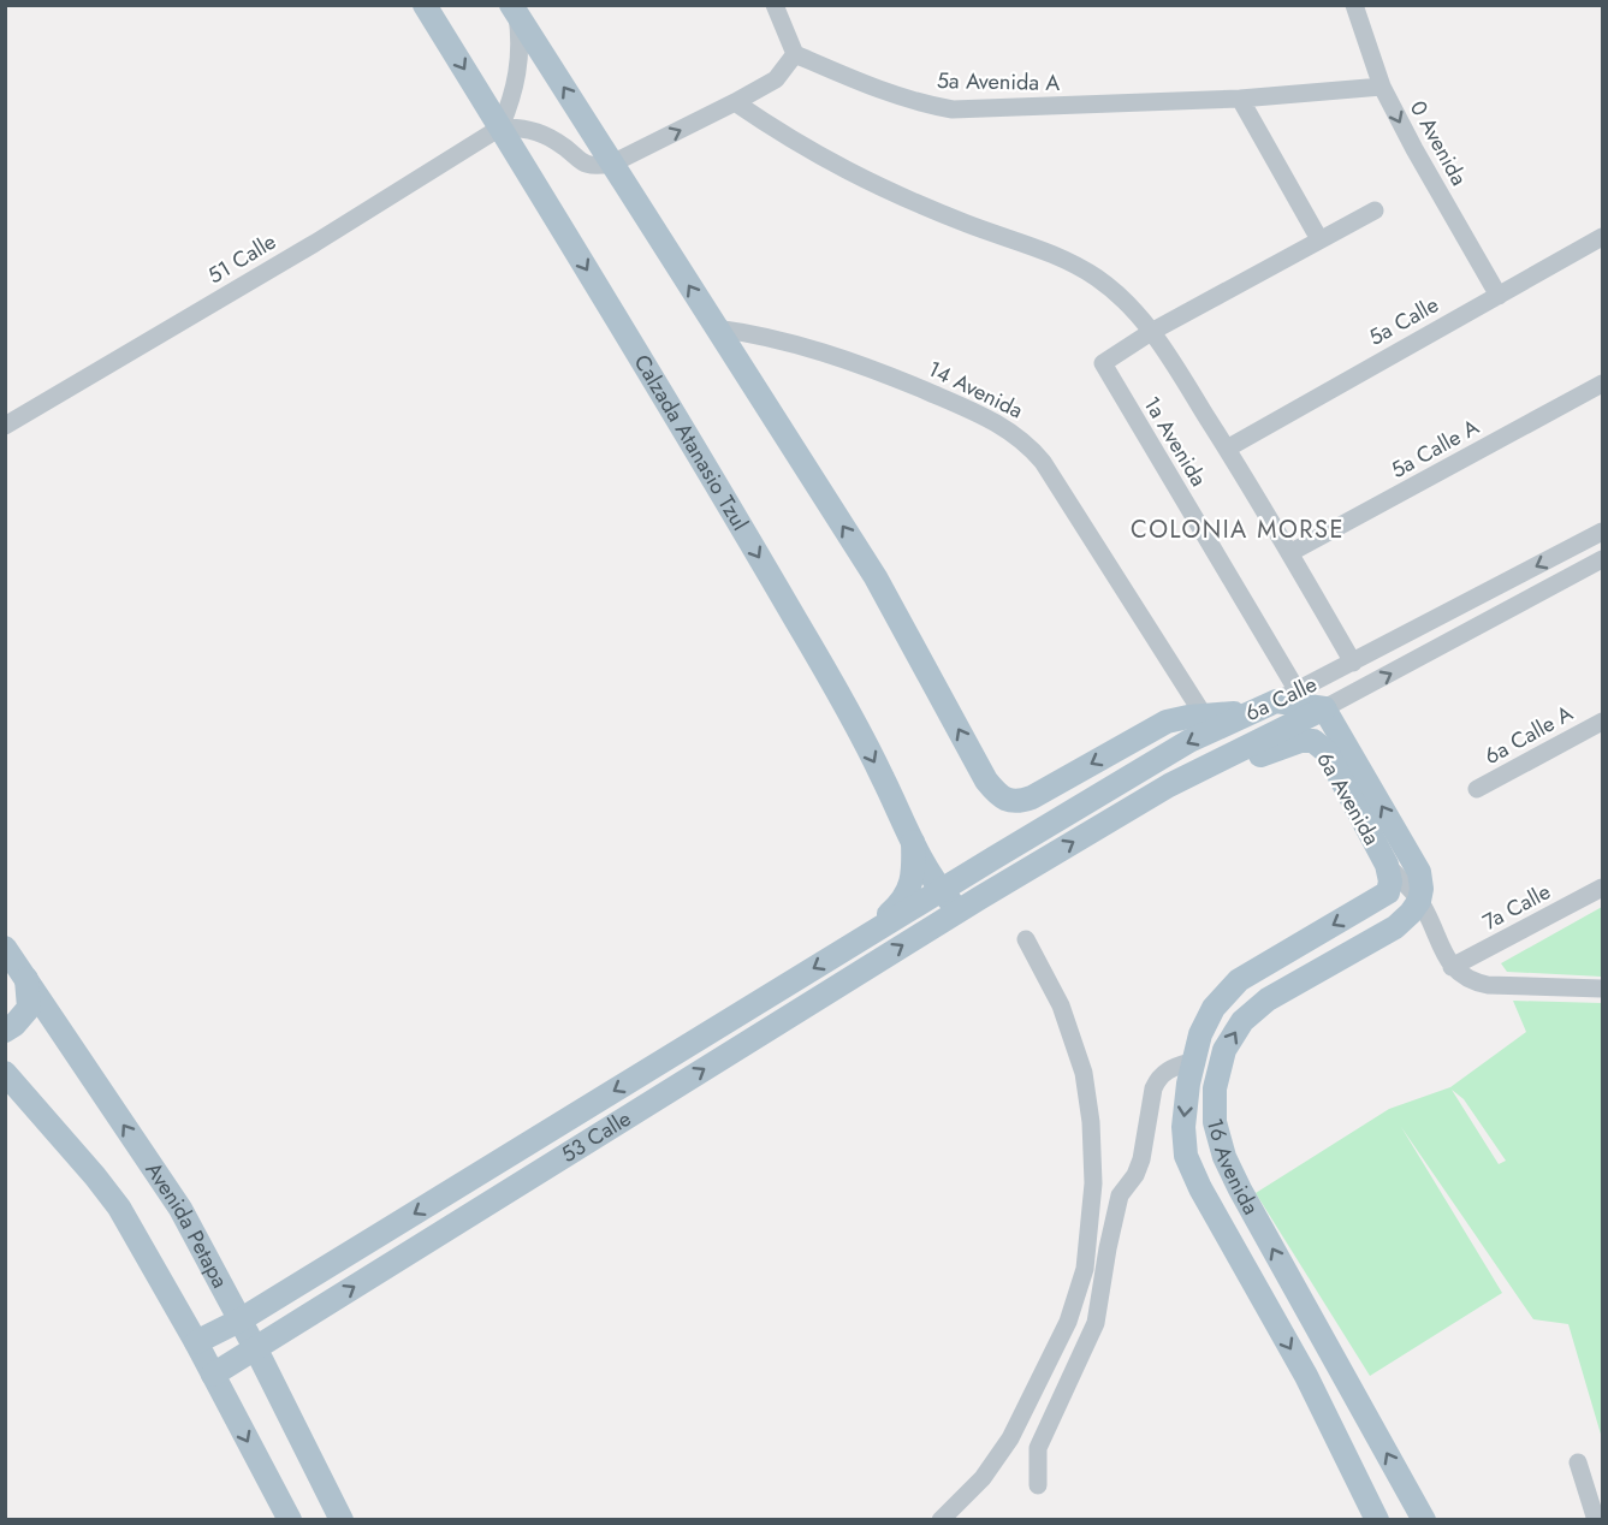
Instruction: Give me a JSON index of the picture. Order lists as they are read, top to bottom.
{
  "streets": {
    "main road": [
      "Calzada Atanasio Tzul",
      "6a Calle",
      "6a Avenida",
      "53 Calle",
      "16 Avenida",
      "Avenida Petapa"
    ],
    "street": [
      "5a Avenida A",
      "0 Avenida",
      "51 Calle",
      "5a Calle",
      "14 Avenida",
      "1a Avenida",
      "5a Calle A",
      "6a Calle A",
      "7a Calle"
    ]
  },
  "crossings": [
    ["5a Avenida A", "0 Avenida"],
    ["0 Avenida", "5a Calle"],
    ["51 Calle", "Calzada Atanasio Tzul"],
    ["1a Avenida", "6a Calle"],
    ["Calzada Atanasio Tzul", "6a Calle"],
    ["Calzada Atanasio Tzul", "53 Calle"],
    ["6a Calle", "6a Avenida"],
    ["6a Calle", "53 Calle"],
    ["6a Avenida", "16 Avenida"],
    ["53 Calle", "Avenida Petapa"]
  ],
  "one_way": ["6a Avenida"],
  "districts": ["COLONIA MORSE"]
}
